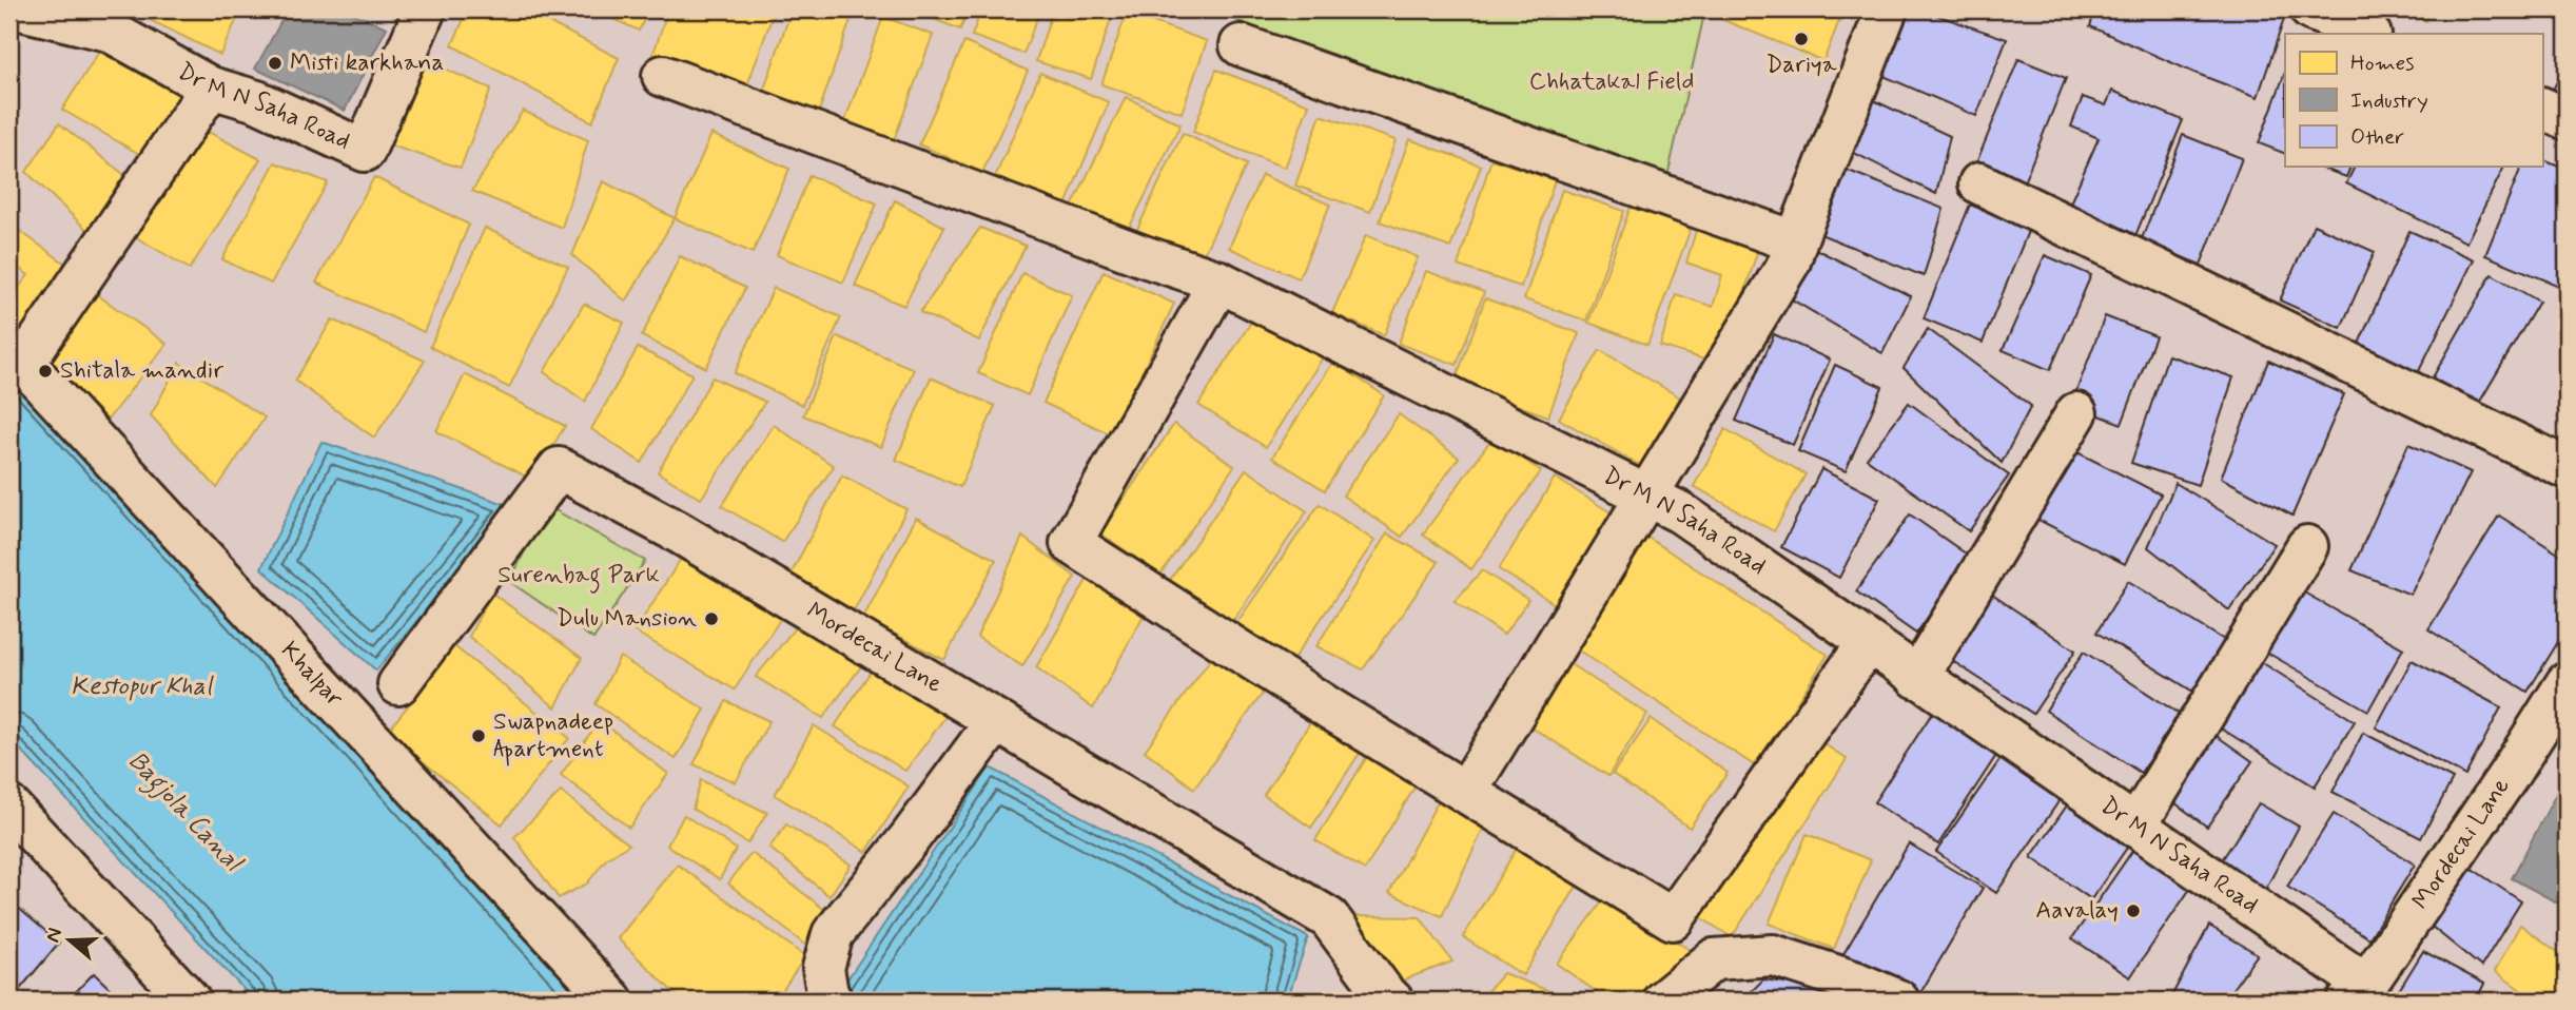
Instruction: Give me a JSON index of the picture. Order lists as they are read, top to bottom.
{
  "streets": {
    "street": ["Dr M N Saha Road", "Mordecai Lane", "Khalpar"]
  },
  "crossings": [
    ["Dr M N Saha Road", "Mordecai Lane"]
  ],
  "water": ["Kestopur Khal", "Bagjola Canal"],
  "parks": ["Chhatakal Field", "Surenbag Park"],
  "places": [
    "Dariya",
    "Misti karkhana",
    "Shitala mandir",
    "Dulu Mansion",
    "Swapnadeep Apartment",
    "Aavalay"
  ],
  "legend": ["Homes", "Industry", "Other"],
  "north": "left"
}
